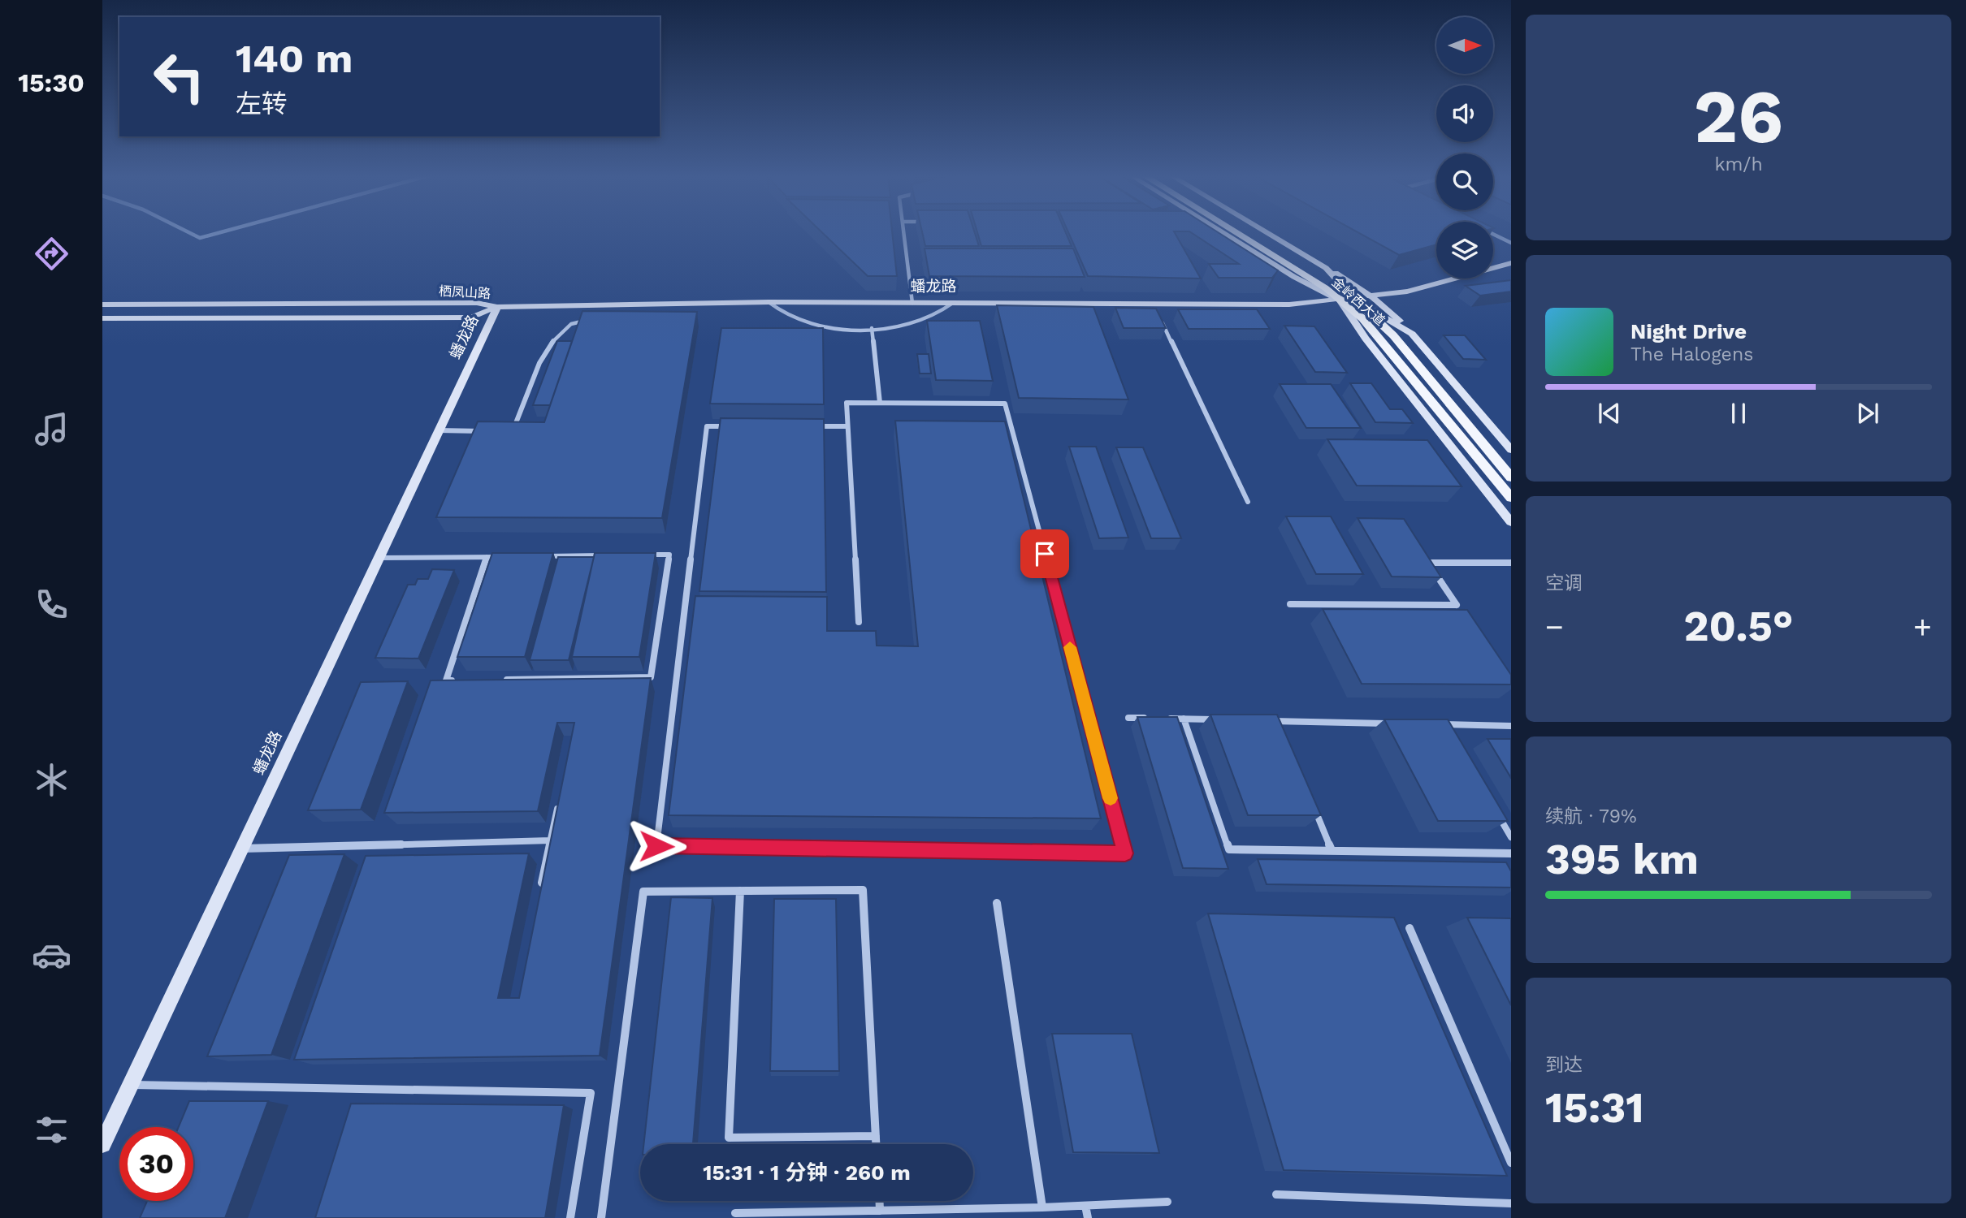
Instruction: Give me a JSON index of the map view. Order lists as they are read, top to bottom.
{
  "streets": {
    "main road": ["金岭西大道"],
    "street": ["蟠龙路", "栖凤山路"]
  },
  "crossings": [
    ["蟠龙路", "栖凤山路"],
    ["蟠龙路", "金岭西大道"]
  ],
  "north": "right",
  "page": {
    "tabs": "15:30",
    "tile": [
      ["26", "km/h"],
      "空调",
      ["续航 · 79%", "395 km"],
      ["到达", "15:31"]
    ],
    "turn": ["140 m", "左转"],
    "song": ["Night Drive", "The Halogens"],
    "heat": ["−", "20.5°", "+"],
    "limit": "30",
    "trip": "15:31 · 1 分钟 · 260 m"
  }
}
